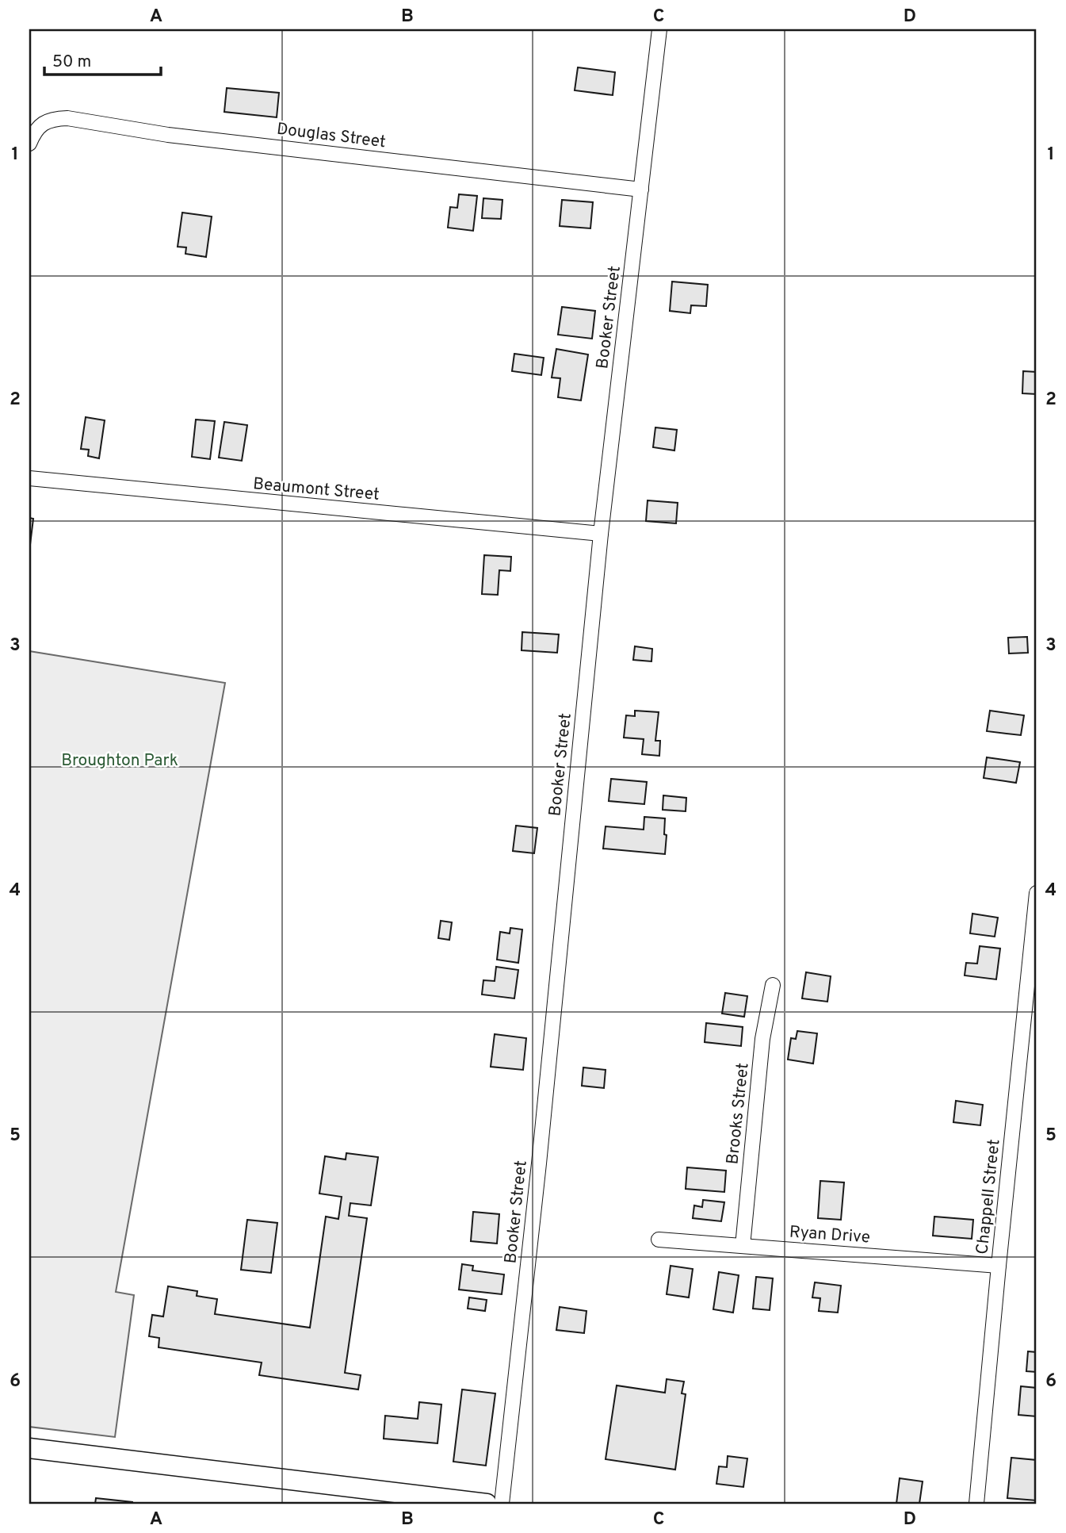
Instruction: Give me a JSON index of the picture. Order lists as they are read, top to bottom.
{
  "streets": {
    "street": [
      "Douglas Street",
      "Booker Street",
      "Beaumont Street",
      "Brooks Street",
      "Chappell Street",
      "Ryan Drive"
    ]
  },
  "crossings": [
    ["Douglas Street", "Booker Street"],
    ["Booker Street", "Beaumont Street"],
    ["Brooks Street", "Ryan Drive"],
    ["Chappell Street", "Ryan Drive"]
  ],
  "parks": ["Broughton Park"],
  "scale_bar": "50 m",
  "grid": {
    "columns": [
      "A",
      "B",
      "C",
      "D"
    ],
    "rows": [
      "1",
      "2",
      "3",
      "4",
      "5",
      "6"
    ]
  }
}
